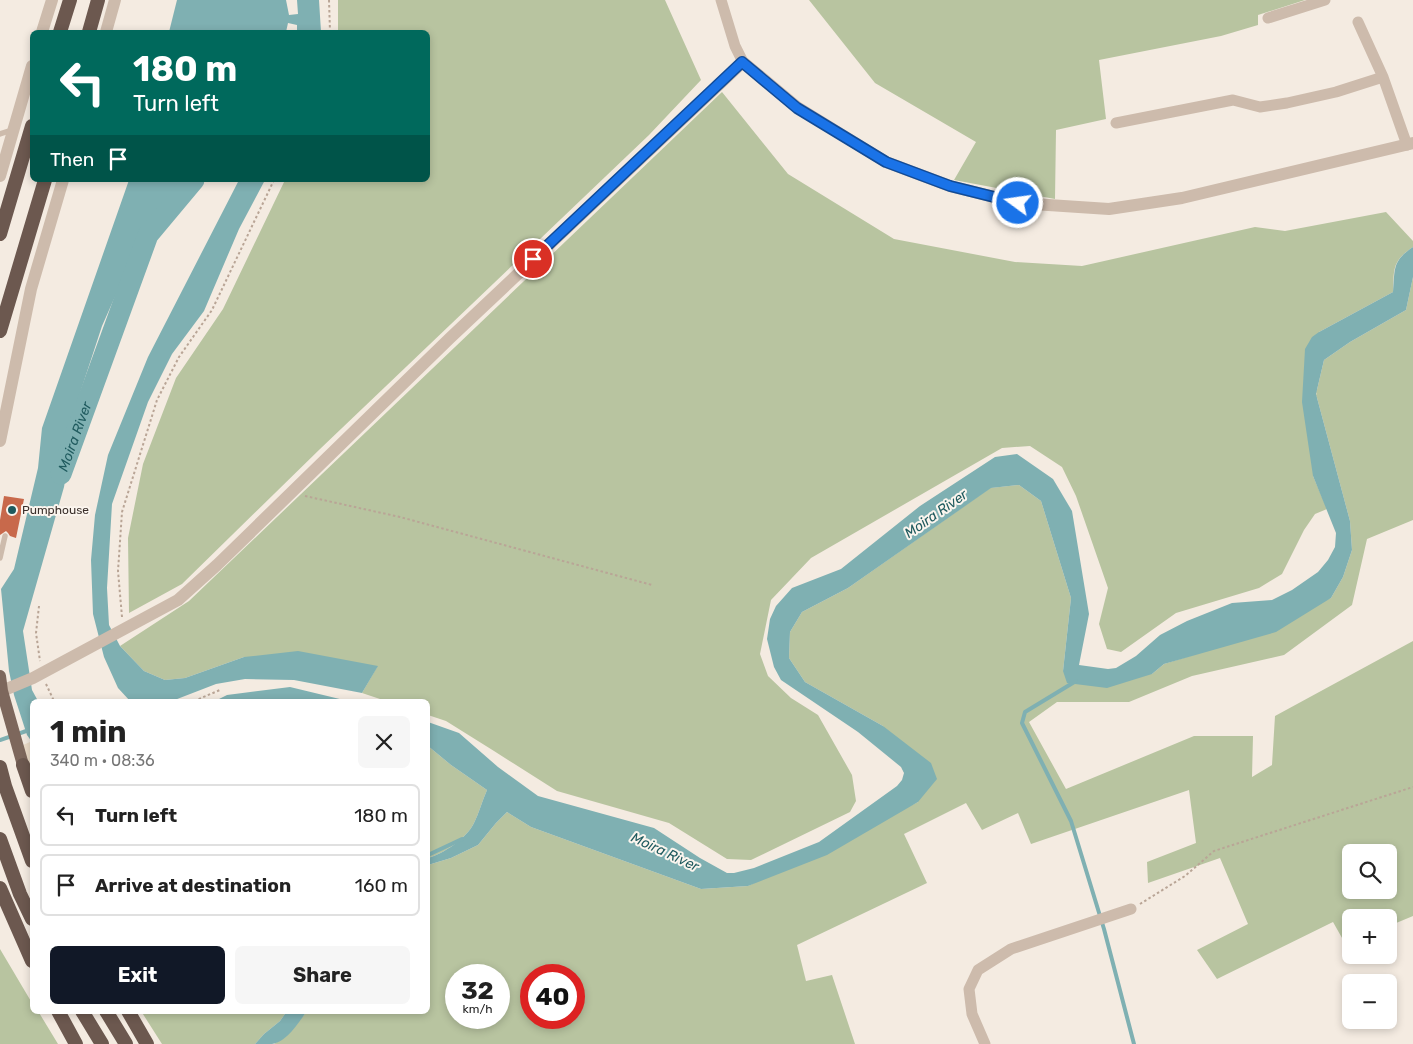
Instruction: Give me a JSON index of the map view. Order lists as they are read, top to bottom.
{
  "water": ["Moira River"],
  "places": ["Pumphouse"],
  "page": {
    "turn": ["180 m", "Turn left"],
    "then": "Then",
    "heading": ["1 min", "340 m · 08:36"],
    "list": [
      {
        "name": "Turn left",
        "value": "180 m"
      },
      {
        "name": "Arrive at destination",
        "value": "160 m"
      }
    ],
    "map_buttons": ["+", "−"],
    "buttons": ["Exit", "Share"],
    "speed": "32 km/h",
    "limit": "40"
  }
}
